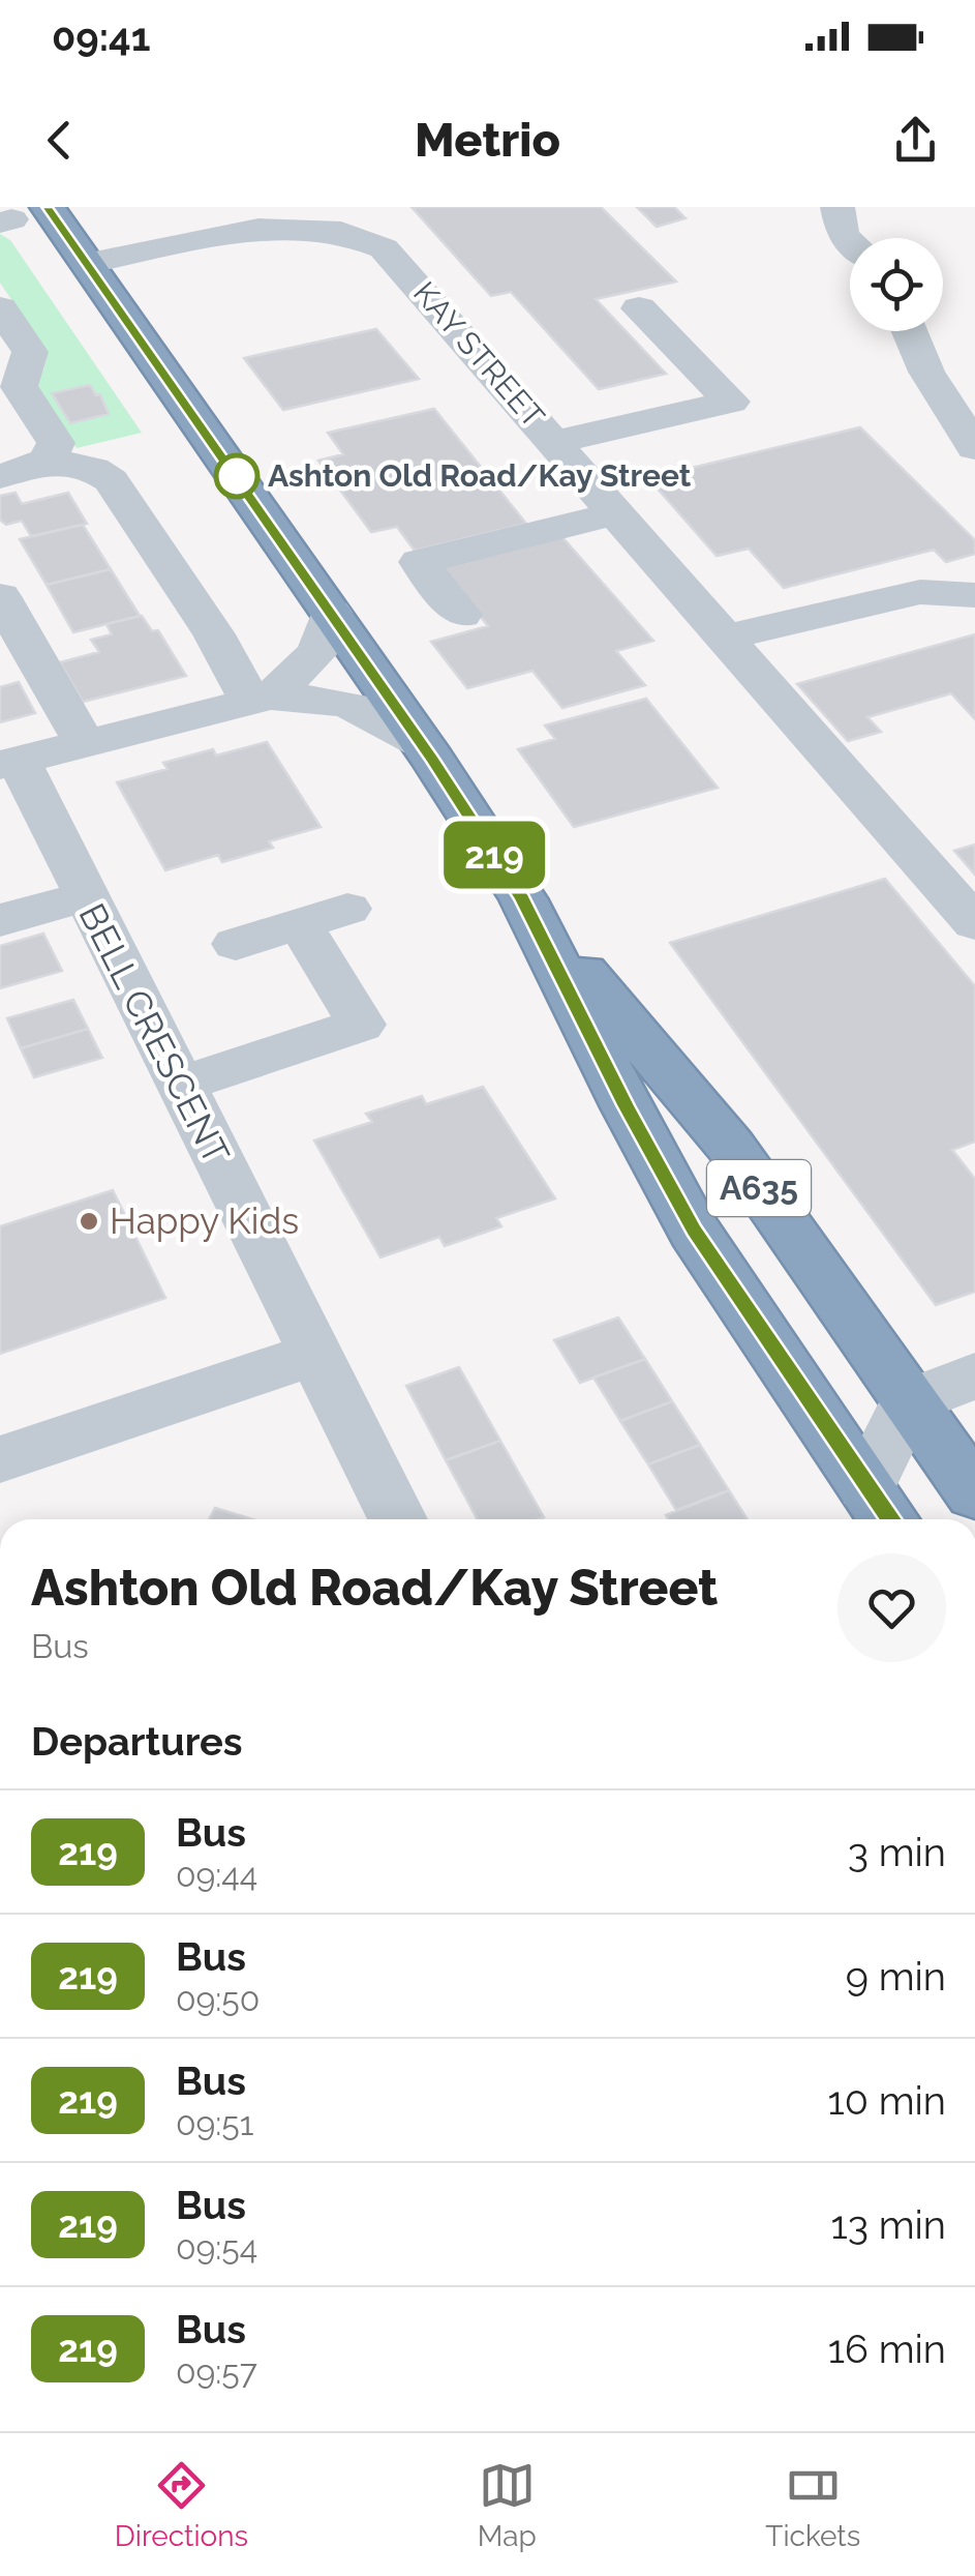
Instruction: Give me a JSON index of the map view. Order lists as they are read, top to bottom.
{
  "streets": {
    "highway": ["A635"],
    "street": ["KAY STREET", "BELL CRESCENT"]
  },
  "crossings": [
    ["KAY STREET", "A635"]
  ],
  "places": ["Ashton Old Road/Kay Street", "Happy Kids"],
  "lines": ["bus line 219"],
  "page": {
    "status": "09:41",
    "header": "Metrio",
    "on_map": "219",
    "heading": [
      ["Ashton Old Road/Kay Street", "Bus"],
      "Departures"
    ],
    "list": [
      {
        "mark": "219",
        "name": "Bus",
        "note": "09:44",
        "value": "3 min"
      },
      {
        "mark": "219",
        "name": "Bus",
        "note": "09:50",
        "value": "9 min"
      },
      {
        "mark": "219",
        "name": "Bus",
        "note": "09:51",
        "value": "10 min"
      },
      {
        "mark": "219",
        "name": "Bus",
        "note": "09:54",
        "value": "13 min"
      },
      {
        "mark": "219",
        "name": "Bus",
        "note": "09:57",
        "value": "16 min"
      }
    ],
    "tabs": ["Directions", "Map", "Tickets"]
  }
}
